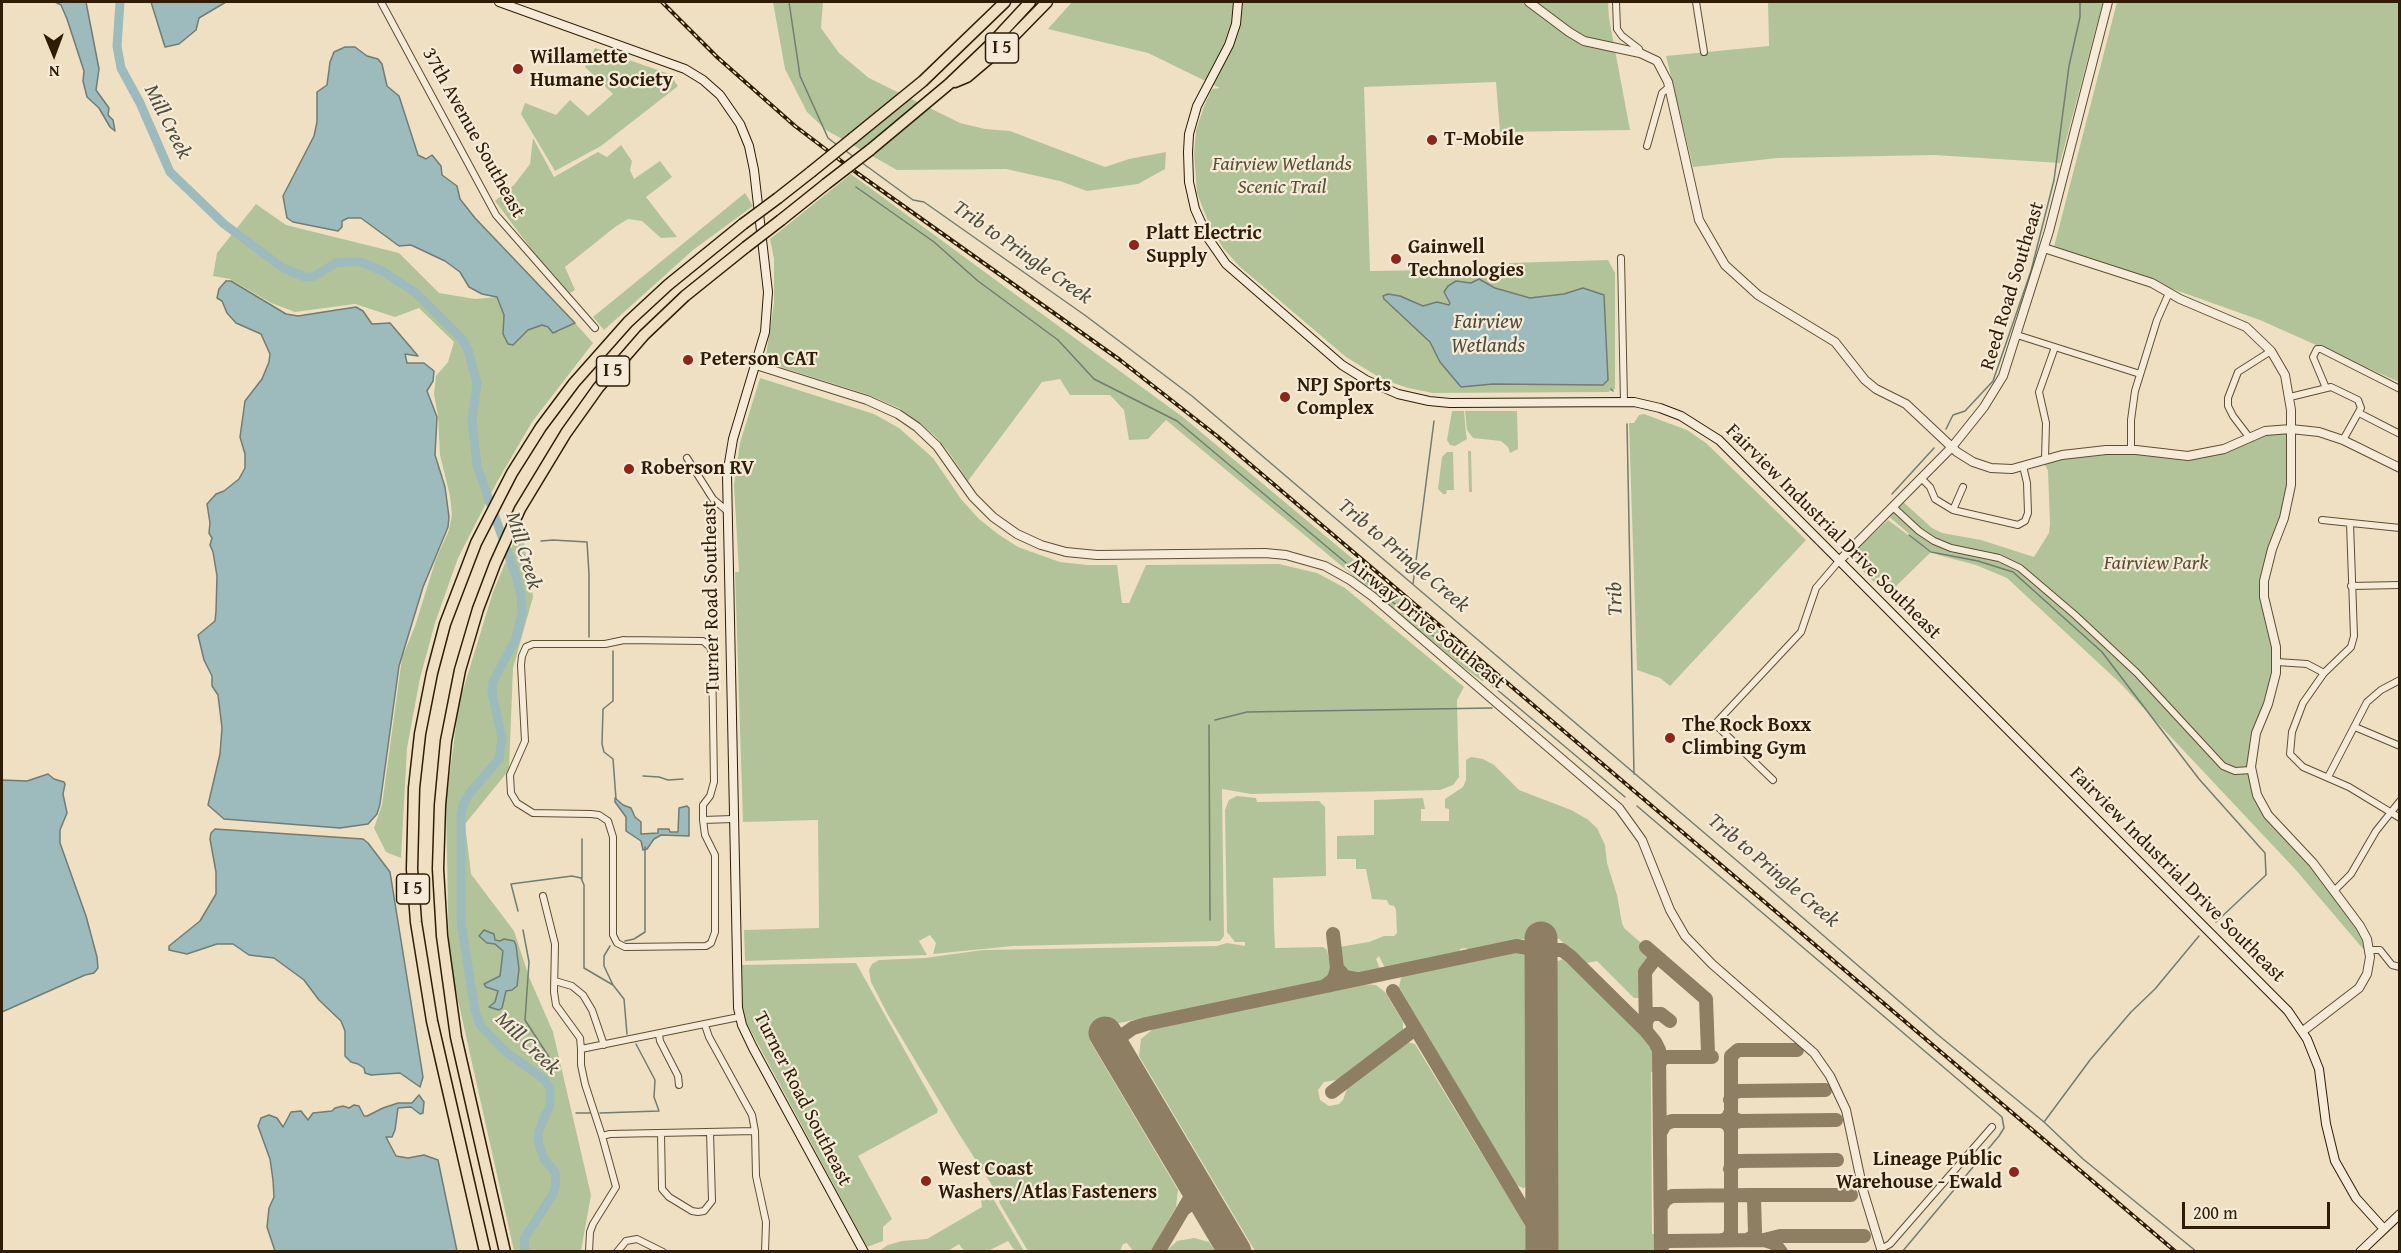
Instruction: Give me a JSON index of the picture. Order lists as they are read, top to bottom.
{
  "streets": {
    "highway": ["I 5"],
    "main road": ["Fairview Industrial Drive Southeast", "Turner Road Southeast"],
    "street": ["37th Avenue Southeast", "Reed Road Southeast", "Airway Drive Southeast"]
  },
  "crossings": [
    ["Reed Road Southeast", "Fairview Industrial Drive Southeast"],
    ["Turner Road Southeast", "Airway Drive Southeast"]
  ],
  "water": [
    "Mill Creek",
    "Trib to Pringle Creek",
    "Fairview Wetlands",
    "Trib"
  ],
  "parks": ["Fairview Wetlands Scenic Trail", "Fairview Park"],
  "places": [
    "Willamette Humane Society",
    "T-Mobile",
    "Platt Electric Supply",
    "Gainwell Technologies",
    "Peterson CAT",
    "NPJ Sports Complex",
    "Roberson RV",
    "The Rock Boxx Climbing Gym",
    "Lineage Public Warehouse - Ewald",
    "West Coast Washers/Atlas Fasteners"
  ],
  "scale_bar": "200 m",
  "north": "bottom"
}
